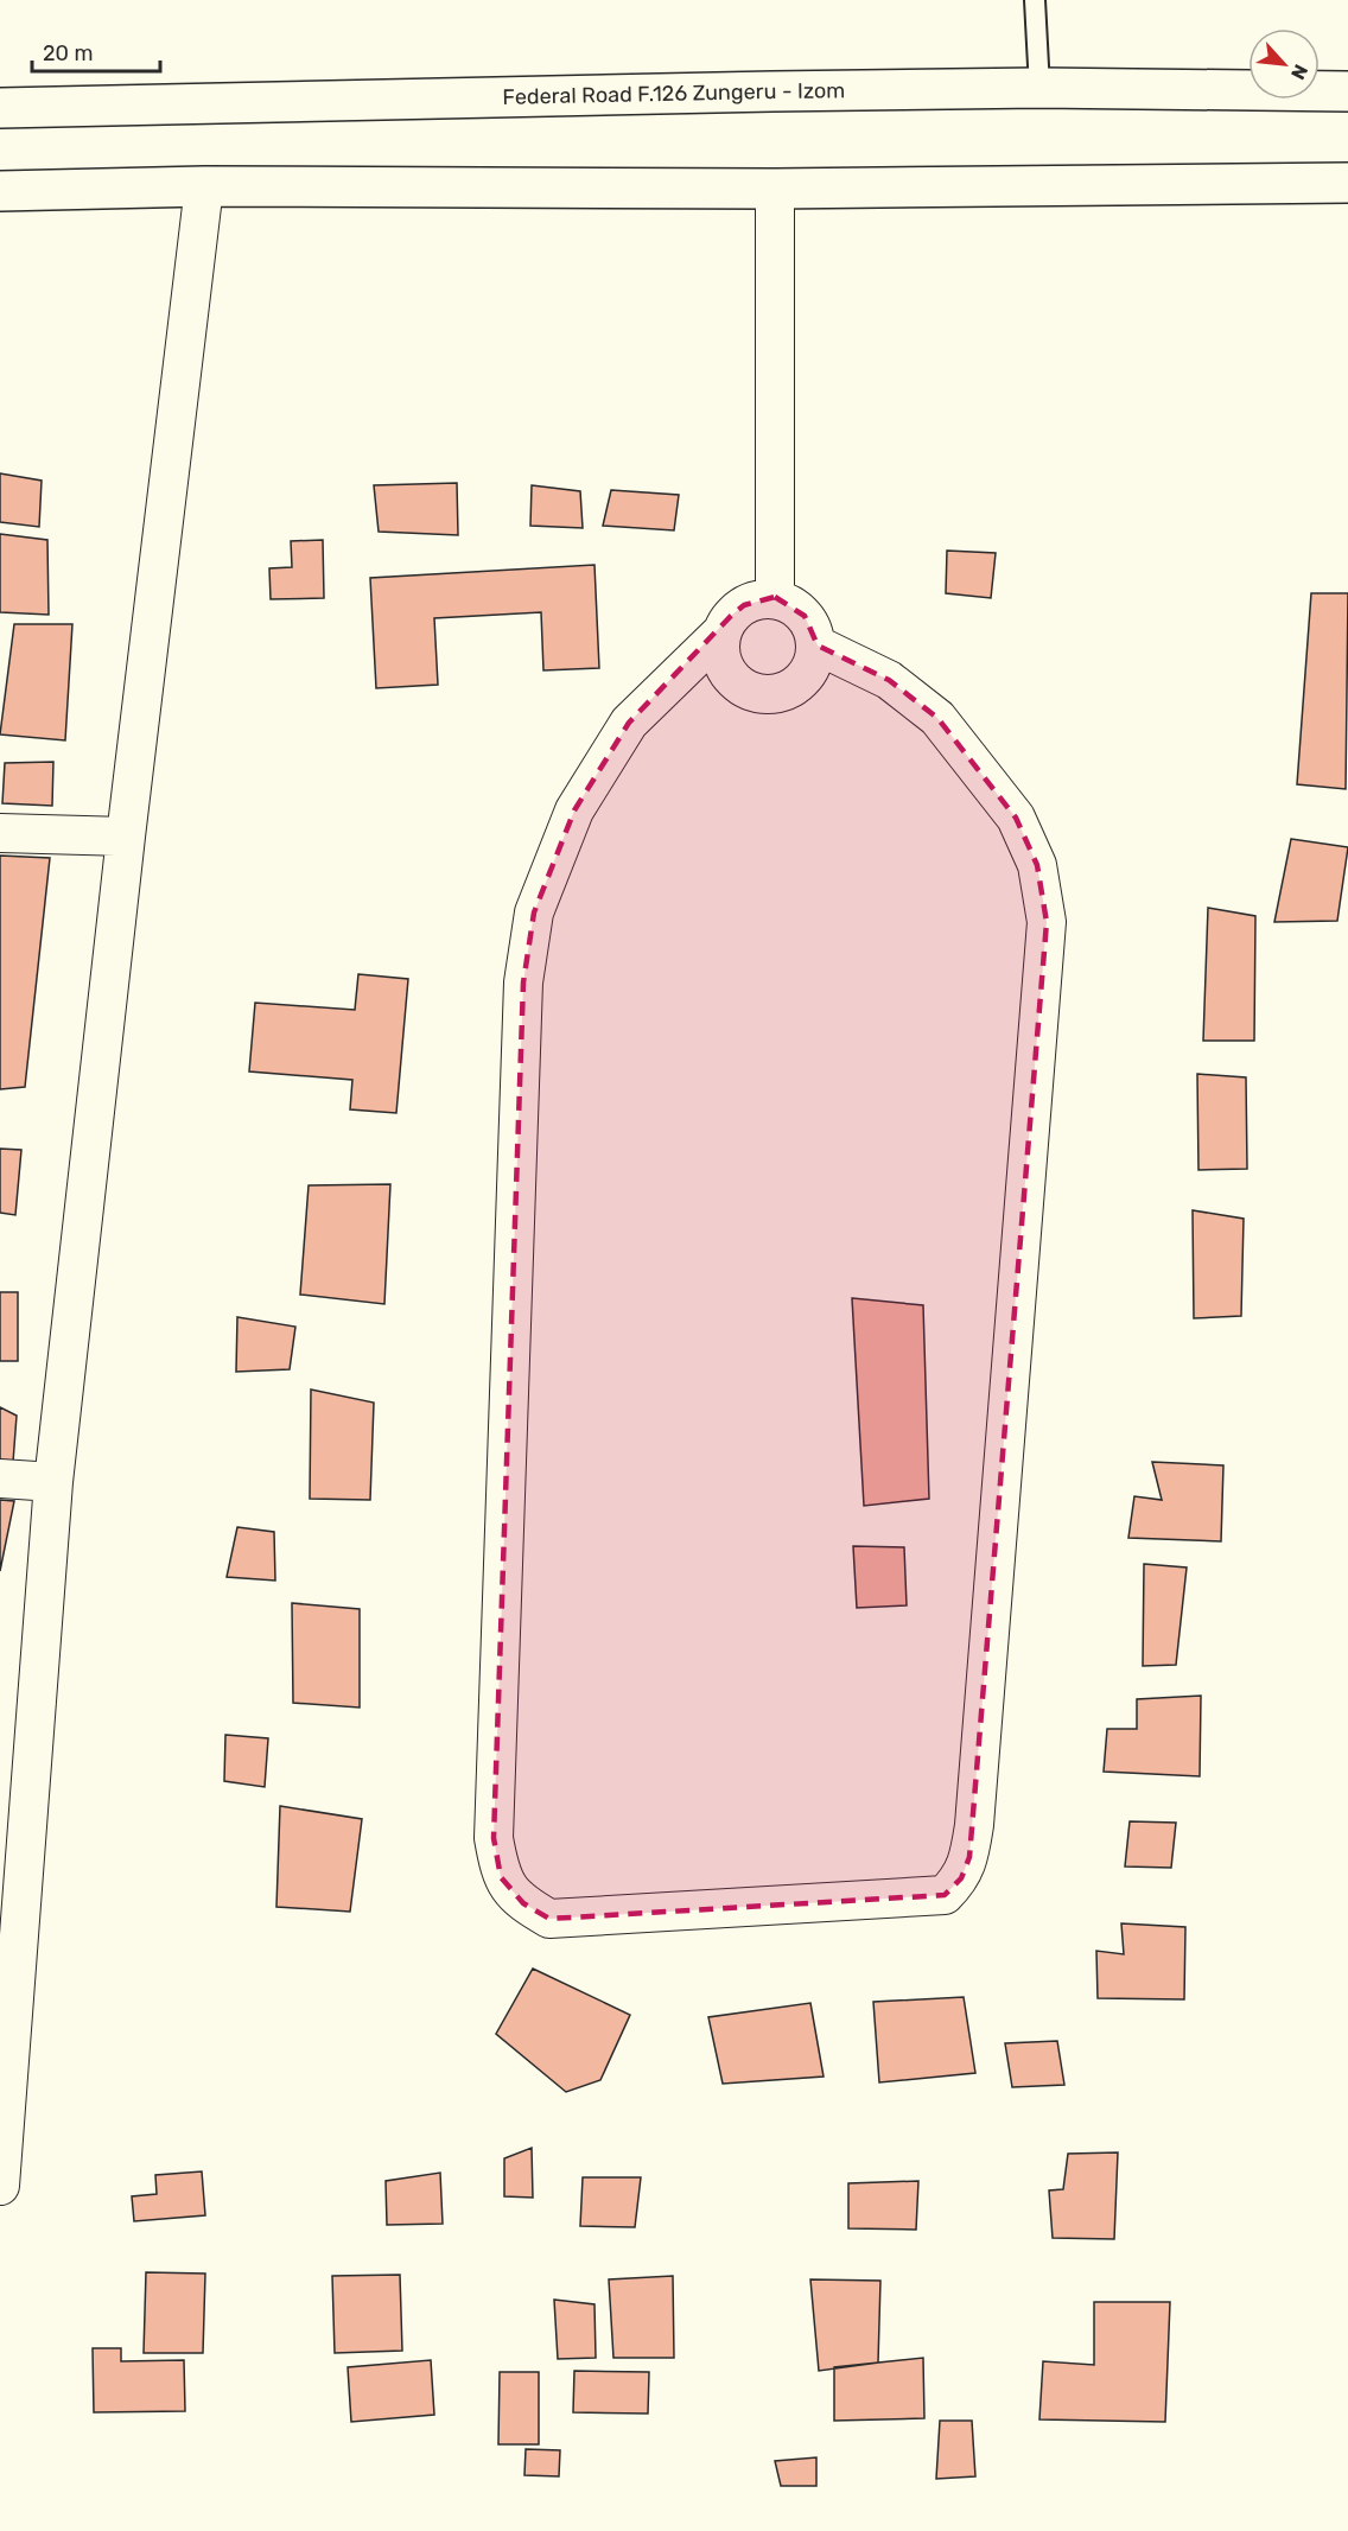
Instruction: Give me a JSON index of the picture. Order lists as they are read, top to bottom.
{
  "streets": {
    "main road": ["Federal Road F.126 Zungeru - Izom"]
  },
  "scale_bar": "20 m",
  "north": "bottom right"
}
